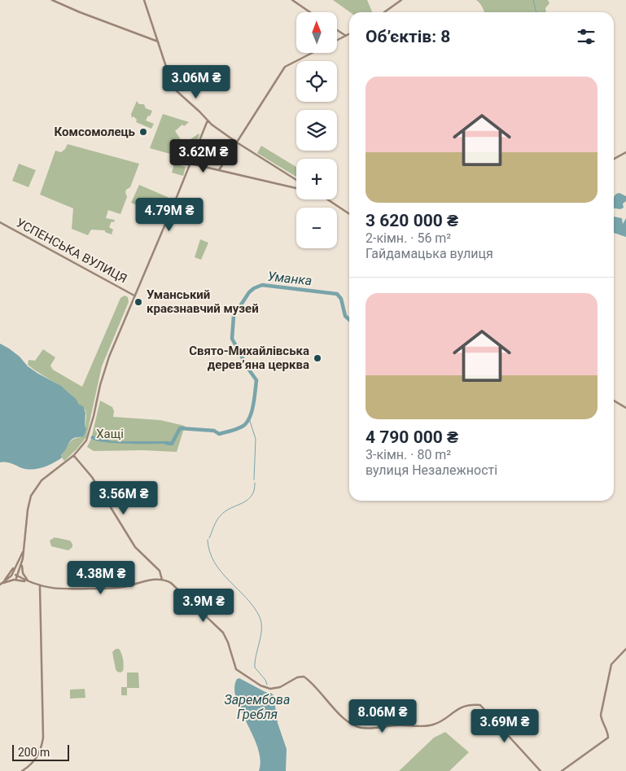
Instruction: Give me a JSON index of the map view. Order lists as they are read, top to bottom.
{
  "streets": {
    "main road": ["УСПЕНСЬКА ВУЛИЦЯ"]
  },
  "water": ["Уманка", "Зарембова Гребля"],
  "parks": ["Хащі"],
  "places": ["Комсомолець", "Уманський краєзнавчий музей", "Свято-Михайлівська деревʼяна церква"],
  "scale_bar": "200 m",
  "north": "top",
  "page": {
    "map_buttons": ["+", "−"],
    "heading": "Об’єктів: 8",
    "list": [
      {
        "name": "3 620 000 ₴",
        "note": "2-кімн. · 56 m² · Гайдамацька вулиця"
      },
      {
        "name": "4 790 000 ₴",
        "note": "3-кімн. · 80 m² · вулиця Незалежності"
      }
    ],
    "price": [
      "3.06M ₴",
      "3.62M ₴",
      "4.79M ₴",
      "3.56M ₴",
      "4.38M ₴",
      "3.9M ₴",
      "8.06M ₴",
      "3.69M ₴"
    ],
    "scale": "200 m"
  }
}
